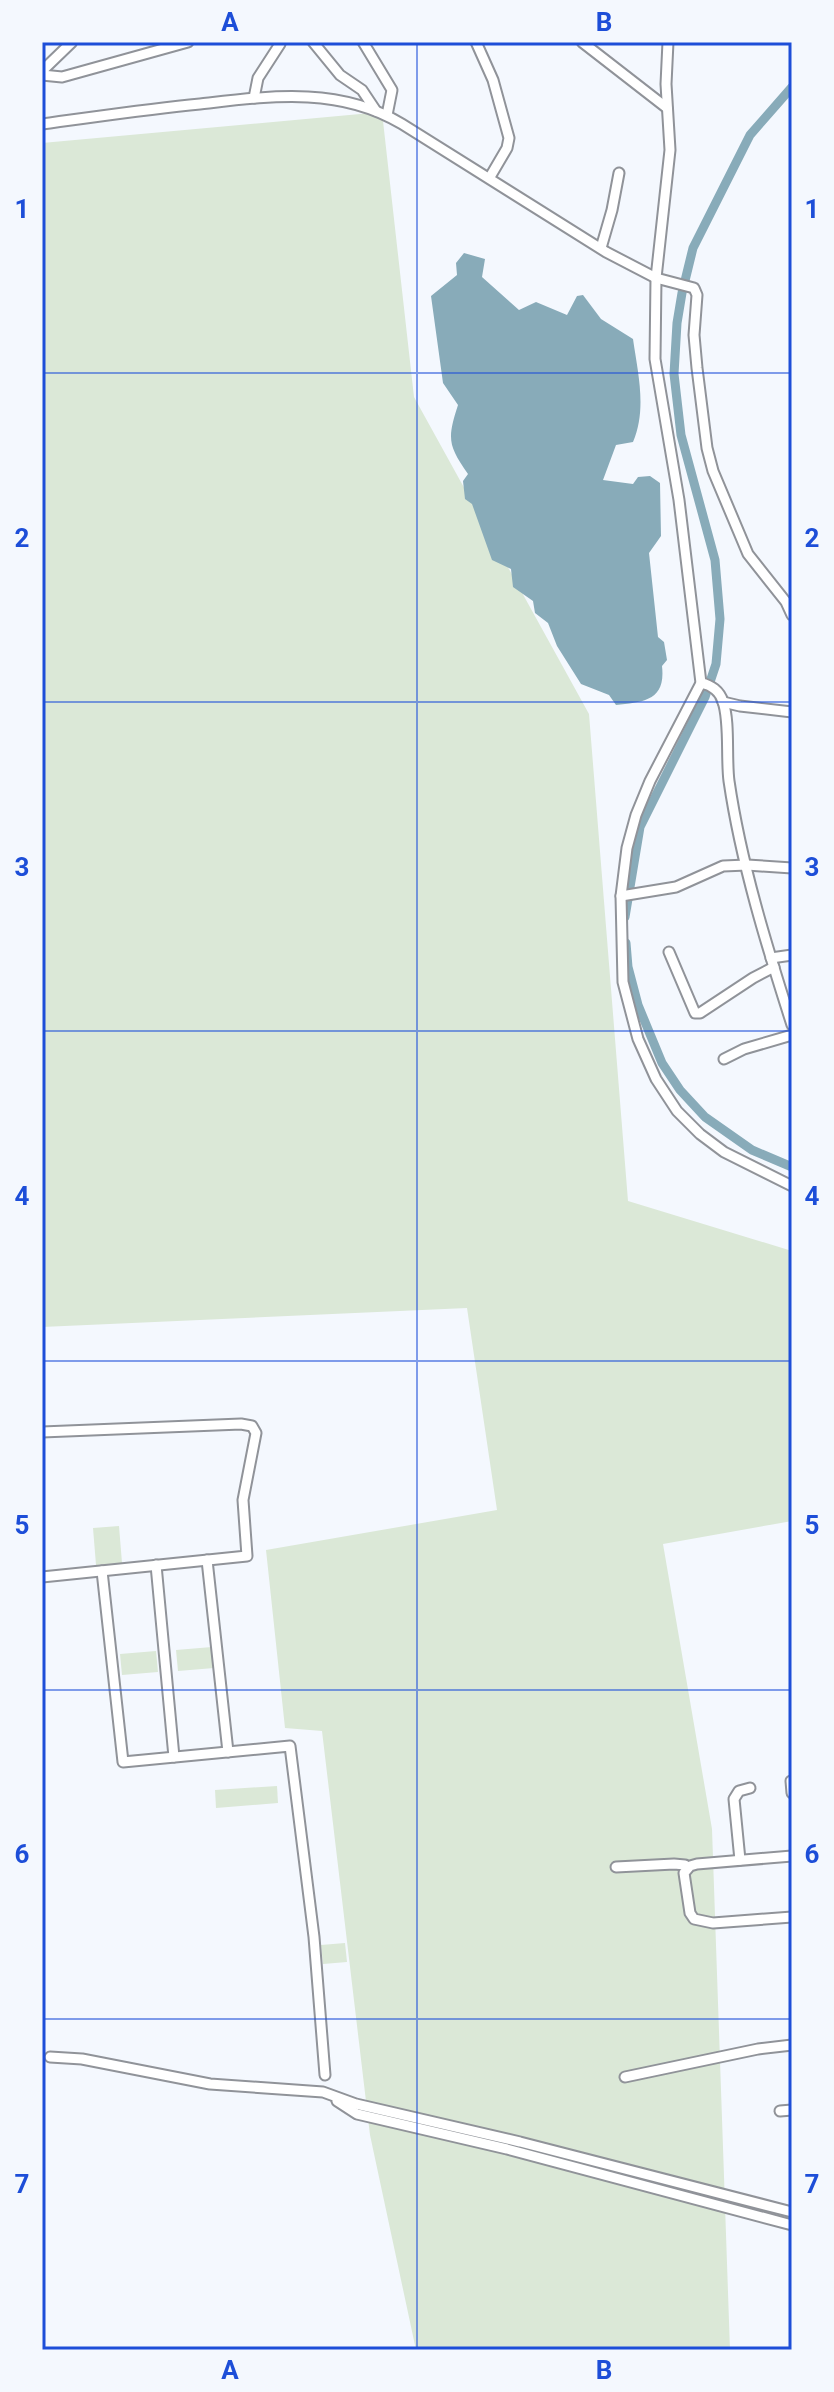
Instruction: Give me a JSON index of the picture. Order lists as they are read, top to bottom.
{
  "grid": {
    "columns": ["A", "B"],
    "rows": [
      "1",
      "2",
      "3",
      "4",
      "5",
      "6",
      "7"
    ]
  }
}
